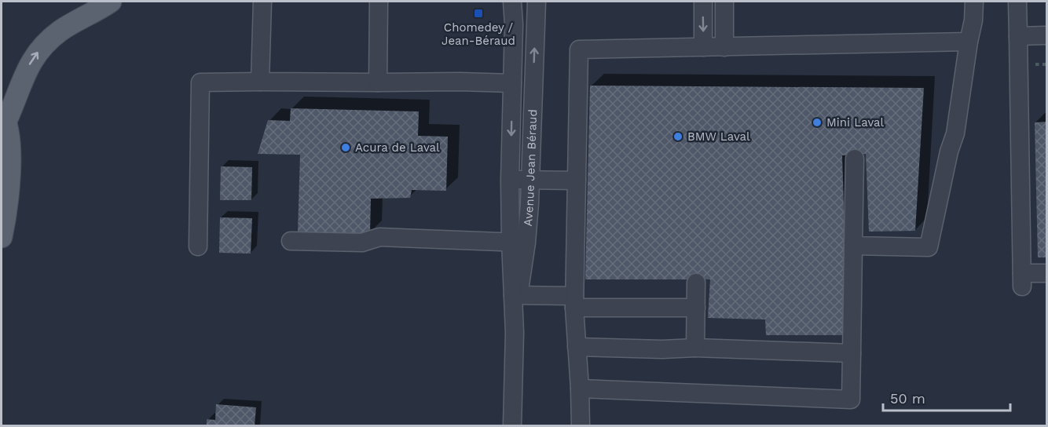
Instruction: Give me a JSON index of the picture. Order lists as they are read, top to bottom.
{
  "streets": {
    "street": ["Avenue Jean Béraud"]
  },
  "places": {
    "transit": ["Chomedey / Jean-Béraud"],
    "other": ["Mini Laval", "BMW Laval", "Acura de Laval"]
  },
  "scale_bar": "50 m"
}
